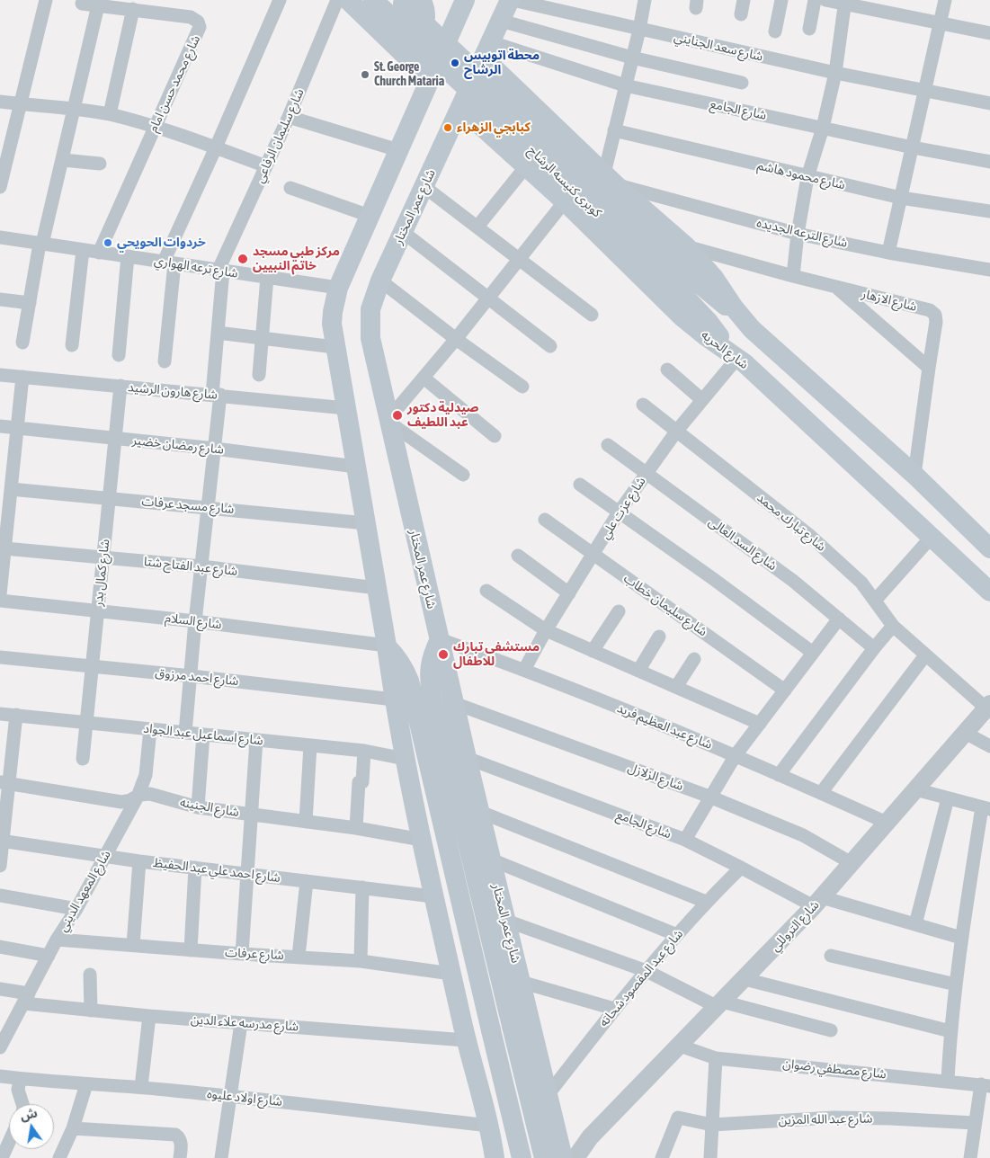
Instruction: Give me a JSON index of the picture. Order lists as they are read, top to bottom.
{
  "streets": {
    "main road": ["كوبرى كنيسه الرشاح", "شارع عمر المختار", "شارع الحريه"],
    "street": [
      "شارع سعد الجنايني",
      "شارع محمد حسن امام",
      "شارع الجامع",
      "شارع سليمان الرفاعي",
      "شارع محمود هاشم",
      "شارع الترعه الجديده",
      "شارع ترعه الهواري",
      "شارع الازهار",
      "شارع هارون الرشيد",
      "شارع رمضان خضير",
      "شارع مسجد عرفات",
      "شارع عزت علي",
      "شارع تبارك محمد",
      "شارع السد العالى",
      "شارع عبد الفتاح شتا",
      "شارع كمال بدر",
      "شارع سليمان خطاب",
      "شارع السلام",
      "شارع احمد مرزوق",
      "شارع عبد العظيم فريد",
      "شارع اسماعيل عبد الجواد",
      "شارع الزلازل",
      "شارع الجنينه",
      "شارع احمد علي عبد الحفيظ",
      "شارع المعهد الديني",
      "شارع التروللي",
      "شارع عرفات",
      "شارع عبد المقصود شحاته",
      "شارع مدرسه علاء الدين",
      "شارع مصطفي رضوان",
      "شارع اولاد عليوه",
      "شارع عبد الله المزين"
    ]
  },
  "crossings": [
    ["شارع سعد الجنايني", "شارع عمر المختار"],
    ["شارع محمد حسن امام", "شارع ترعه الهواري"],
    ["شارع الجامع", "شارع عمر المختار"],
    ["شارع الجامع", "شارع التروللي"],
    ["شارع الجامع", "شارع عبد المقصود شحاته"],
    ["شارع سليمان الرفاعي", "شارع ترعه الهواري"],
    ["شارع سليمان الرفاعي", "شارع هارون الرشيد"],
    ["شارع سليمان الرفاعي", "شارع رمضان خضير"],
    ["شارع سليمان الرفاعي", "شارع مسجد عرفات"],
    ["شارع سليمان الرفاعي", "شارع عبد الفتاح شتا"],
    ["شارع سليمان الرفاعي", "شارع السلام"],
    ["شارع سليمان الرفاعي", "شارع احمد مرزوق"],
    ["شارع سليمان الرفاعي", "شارع اسماعيل عبد الجواد"],
    ["كوبرى كنيسه الرشاح", "شارع الحريه"],
    ["كوبرى كنيسه الرشاح", "شارع عزت علي"],
    ["شارع عمر المختار", "شارع الحريه"],
    ["شارع عمر المختار", "شارع عبد العظيم فريد"],
    ["شارع عمر المختار", "شارع الزلازل"],
    ["شارع عمر المختار", "شارع التروللي"],
    ["شارع عمر المختار", "شارع عبد المقصود شحاته"],
    ["شارع الحريه", "شارع عزت علي"],
    ["شارع هارون الرشيد", "شارع كمال بدر"],
    ["شارع رمضان خضير", "شارع كمال بدر"],
    ["شارع مسجد عرفات", "شارع كمال بدر"],
    ["شارع عزت علي", "شارع تبارك محمد"],
    ["شارع عزت علي", "شارع السد العالى"],
    ["شارع عزت علي", "شارع سليمان خطاب"],
    ["شارع عزت علي", "شارع عبد العظيم فريد"],
    ["شارع تبارك محمد", "شارع التروللي"],
    ["شارع عبد الفتاح شتا", "شارع كمال بدر"],
    ["شارع كمال بدر", "شارع السلام"],
    ["شارع كمال بدر", "شارع احمد مرزوق"],
    ["شارع كمال بدر", "شارع اسماعيل عبد الجواد"],
    ["شارع عبد العظيم فريد", "شارع التروللي"],
    ["شارع اسماعيل عبد الجواد", "شارع المعهد الديني"],
    ["شارع الزلازل", "شارع التروللي"],
    ["شارع الجنينه", "شارع المعهد الديني"],
    ["شارع احمد علي عبد الحفيظ", "شارع المعهد الديني"],
    ["شارع المعهد الديني", "شارع عرفات"],
    ["شارع المعهد الديني", "شارع مدرسه علاء الدين"],
    ["شارع التروللي", "شارع مصطفي رضوان"]
  ],
  "places": [
    "محطة اتوبيس الرشاح",
    "St. George Church Mataria",
    "كبابجي الزهراء",
    "خردوات الحويحي",
    "مركز طبي مسجد خاتم النبيين",
    "صيدلية دكتور عبد اللطيف",
    "مستشفى تبارك للاطفال"
  ],
  "north": "top"
}
